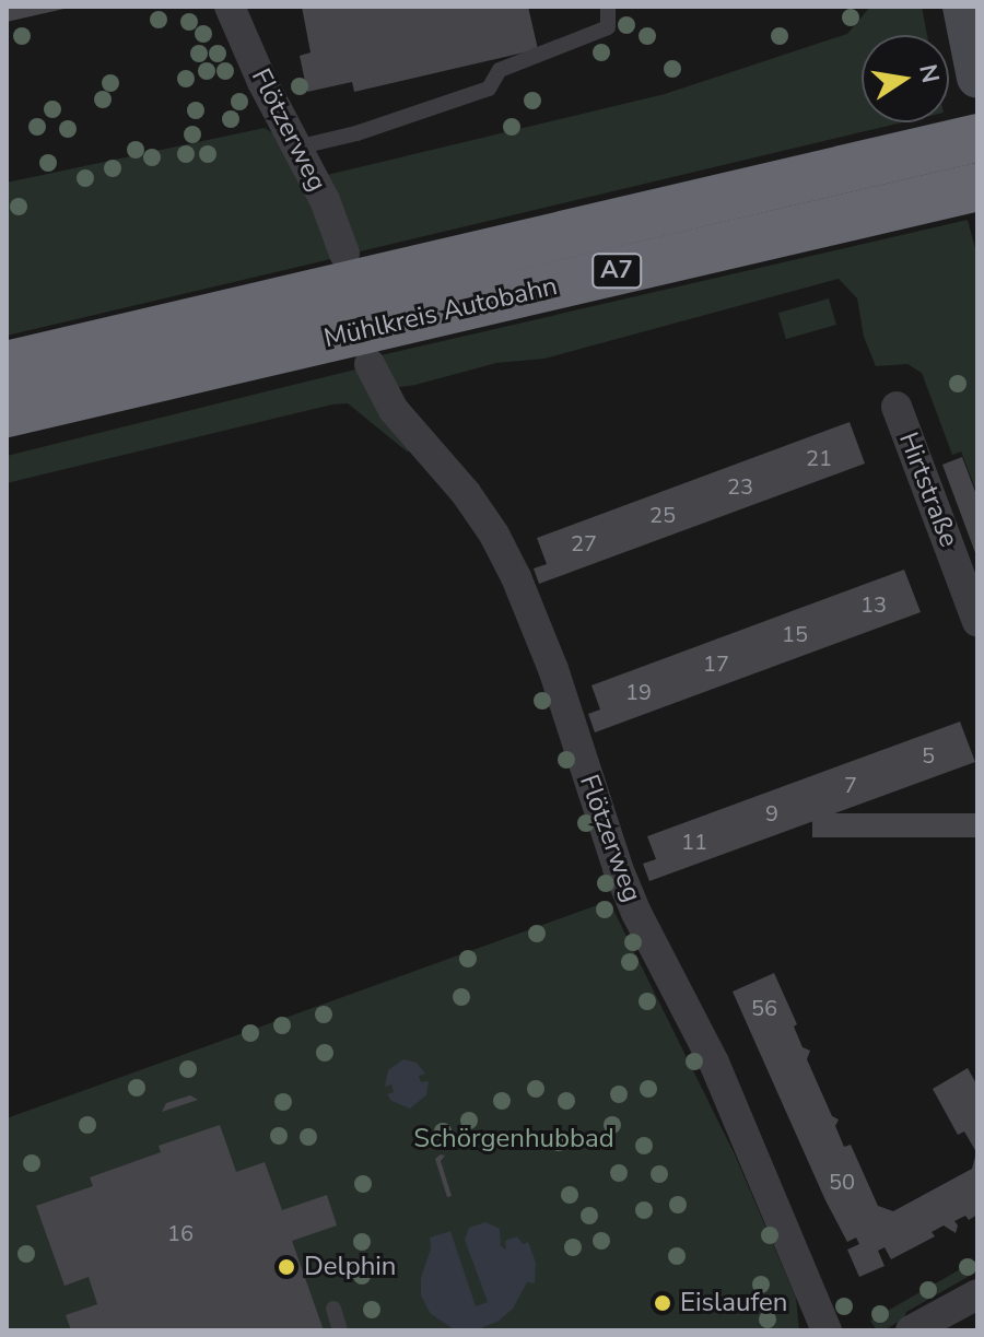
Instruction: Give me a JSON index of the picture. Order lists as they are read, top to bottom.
{
  "streets": {
    "highway": ["A7", "Mühlkreis Autobahn"],
    "street": ["Flötzerweg", "Hirtstraße"]
  },
  "parks": ["Schörgenhubbad"],
  "places": ["Delphin", "Eislaufen"],
  "house_numbers": [
    "21",
    "23",
    "25",
    "27",
    "13",
    "15",
    "17",
    "19",
    "5",
    "7",
    "9",
    "11",
    "56",
    "50",
    "16"
  ],
  "north": "right"
}
